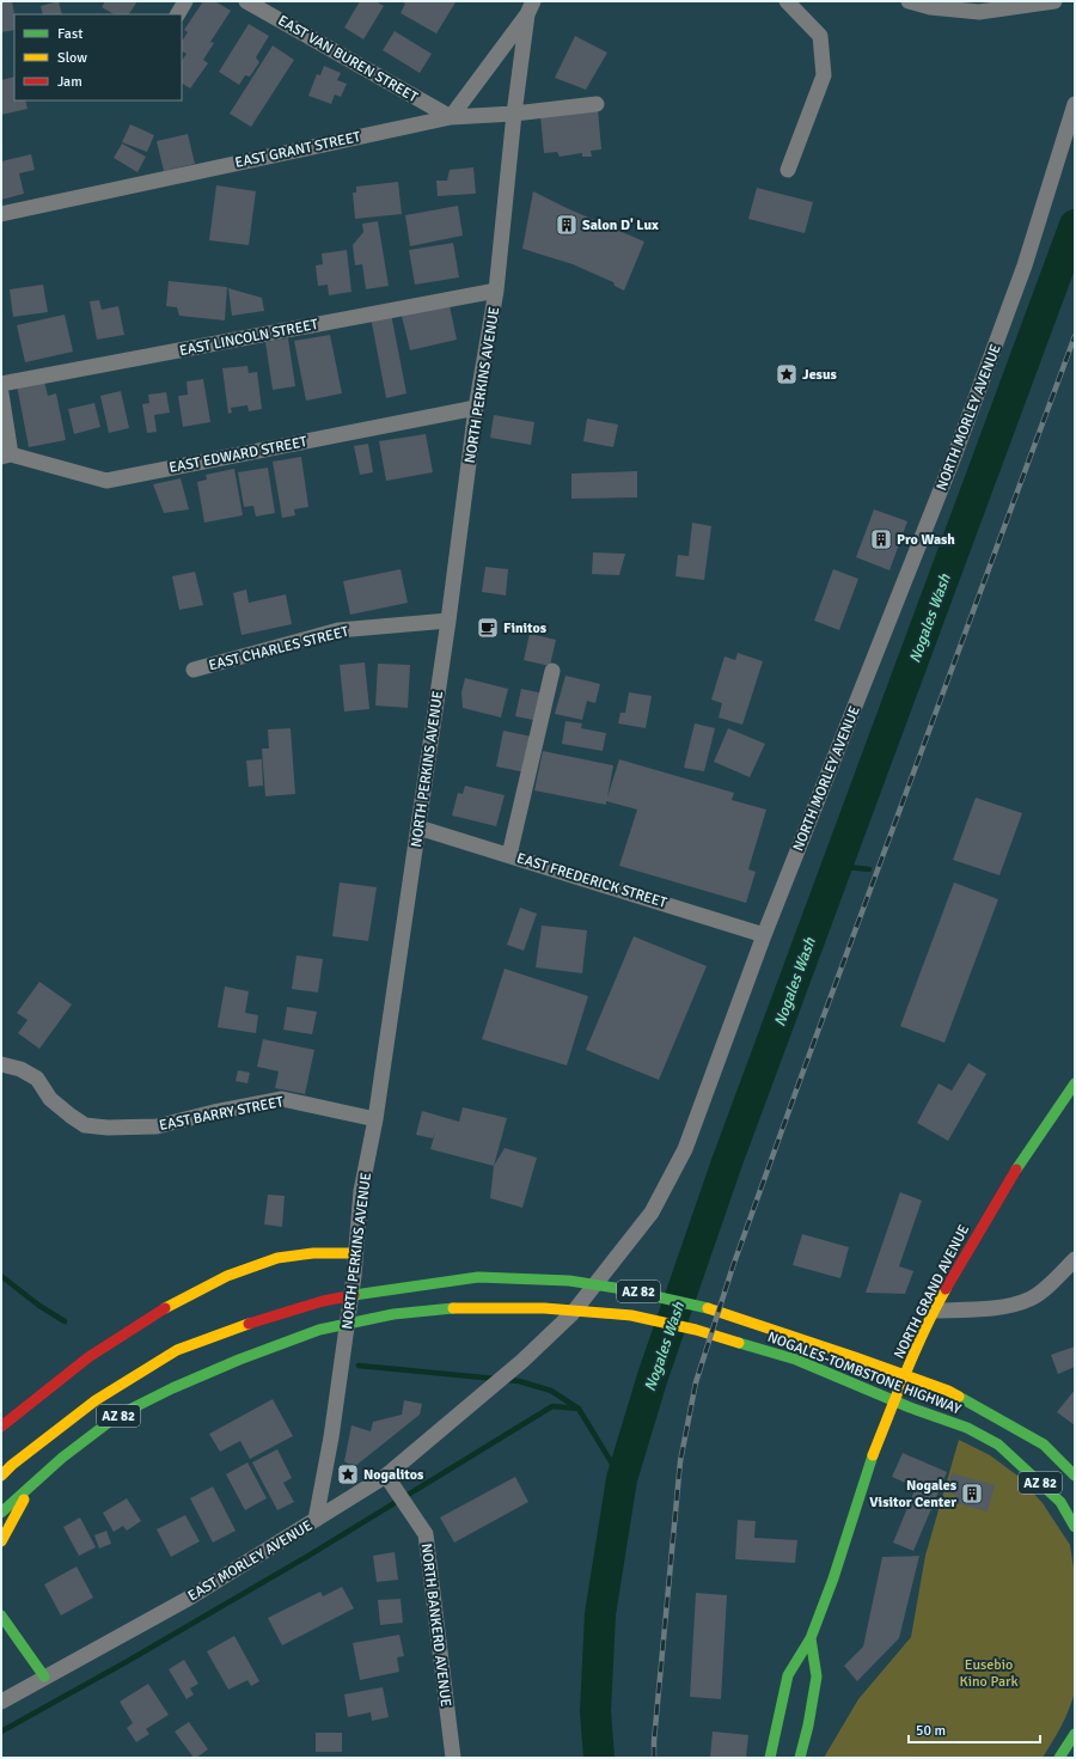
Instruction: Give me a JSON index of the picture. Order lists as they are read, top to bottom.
{
  "streets": {
    "main road": ["AZ 82", "NORTH GRAND AVENUE", "NOGALES-TOMBSTONE HIGHWAY"],
    "street": [
      "EAST VAN BUREN STREET",
      "EAST GRANT STREET",
      "EAST LINCOLN STREET",
      "NORTH PERKINS AVENUE",
      "NORTH MORLEY AVENUE",
      "EAST EDWARD STREET",
      "EAST CHARLES STREET",
      "EAST FREDERICK STREET",
      "EAST BARRY STREET",
      "EAST MORLEY AVENUE",
      "NORTH BANKERD AVENUE"
    ]
  },
  "crossings": [
    ["EAST VAN BUREN STREET", "EAST GRANT STREET"],
    ["EAST GRANT STREET", "NORTH PERKINS AVENUE"],
    ["EAST LINCOLN STREET", "NORTH PERKINS AVENUE"],
    ["NORTH PERKINS AVENUE", "EAST EDWARD STREET"],
    ["NORTH PERKINS AVENUE", "EAST CHARLES STREET"],
    ["NORTH PERKINS AVENUE", "EAST FREDERICK STREET"],
    ["NORTH PERKINS AVENUE", "EAST BARRY STREET"],
    ["NORTH PERKINS AVENUE", "EAST MORLEY AVENUE"],
    ["NORTH MORLEY AVENUE", "EAST FREDERICK STREET"],
    ["NORTH MORLEY AVENUE", "EAST MORLEY AVENUE"],
    ["EAST MORLEY AVENUE", "NORTH BANKERD AVENUE"]
  ],
  "water": ["Nogales Wash"],
  "parks": ["Eusebio Kino Park"],
  "places": {
    "building": ["Salon D' Lux", "Pro Wash", "Nogales Visitor Center"],
    "place": ["Jesus", "Nogalitos"],
    "cafe": ["Finitos"]
  },
  "legend": ["Fast", "Slow", "Jam"],
  "scale_bar": "50 m"
}
